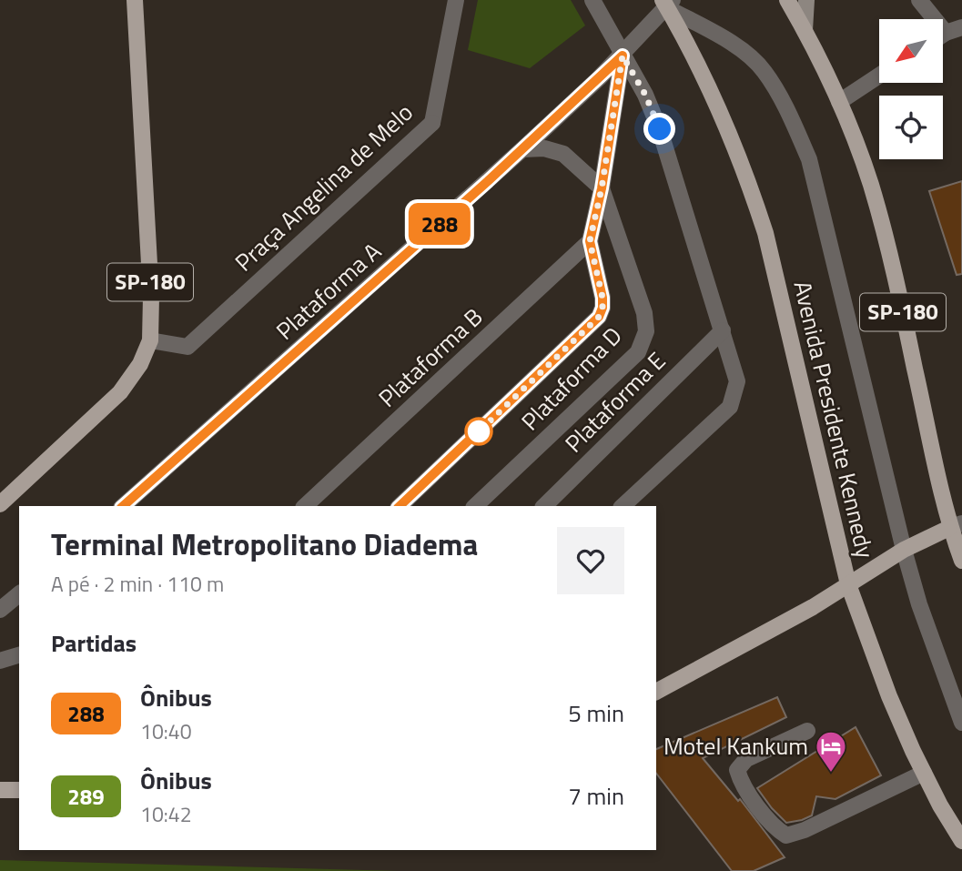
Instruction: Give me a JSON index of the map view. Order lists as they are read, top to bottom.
{
  "streets": {
    "main road": ["SP-180", "Avenida Presidente Kennedy"],
    "street": [
      "Praça Angelina de Melo",
      "Plataforma A",
      "Plataforma B",
      "Plataforma D",
      "Plataforma E"
    ]
  },
  "crossings": [
    ["Praça Angelina de Melo", "SP-180"],
    ["Plataforma A", "Avenida Presidente Kennedy"]
  ],
  "places": {
    "hotel": ["Motel Kankum"]
  },
  "lines": ["bus line 288"],
  "north": "bottom left",
  "page": {
    "on_map": "288",
    "heading": [
      ["Terminal Metropolitano Diadema", "A pé · 2 min · 110 m"],
      "Partidas"
    ],
    "list": [
      {
        "mark": "288",
        "name": "Ônibus",
        "note": "10:40",
        "value": "5 min"
      },
      {
        "mark": "289",
        "name": "Ônibus",
        "note": "10:42",
        "value": "7 min"
      }
    ]
  }
}
